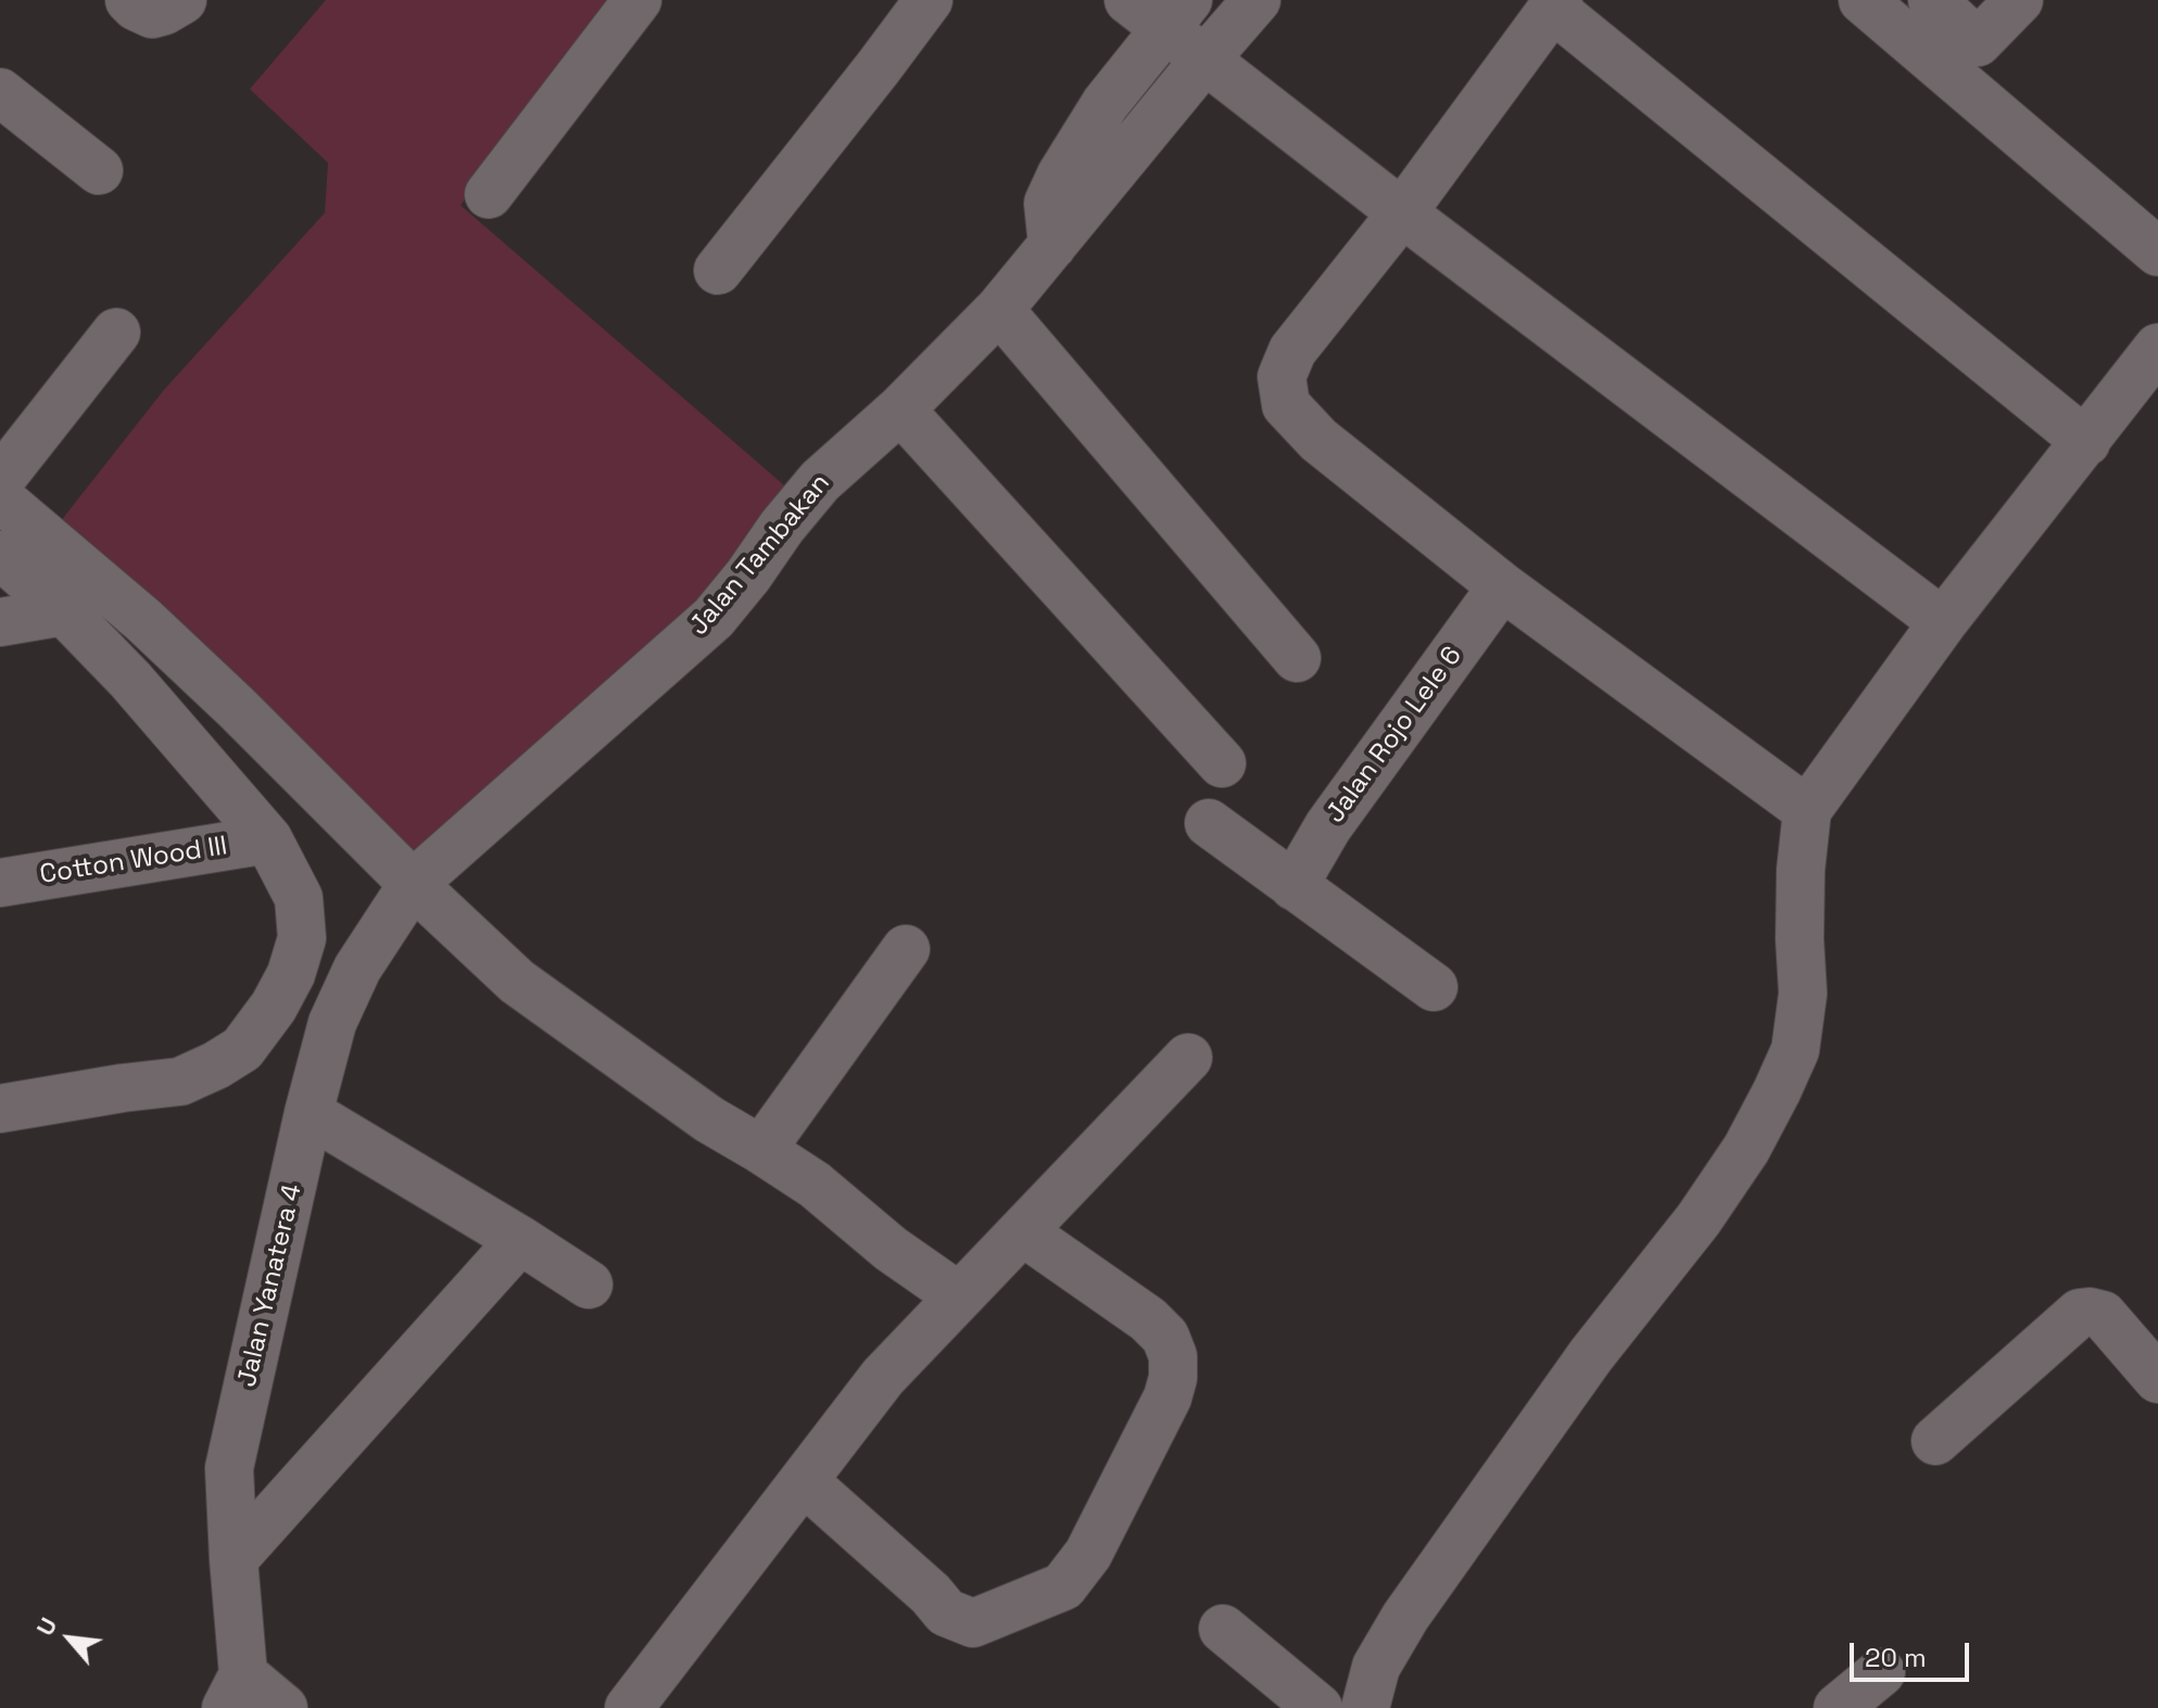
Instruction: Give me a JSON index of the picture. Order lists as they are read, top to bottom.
{
  "streets": {
    "street": [
      "Jalan Tambakan",
      "Jalan Rojo Lele 6",
      "Cotton Wood III",
      "Jalan Yanatera 4"
    ]
  },
  "crossings": [
    ["Jalan Tambakan", "Jalan Yanatera 4"]
  ],
  "scale_bar": "20 m",
  "north": "top left"
}
